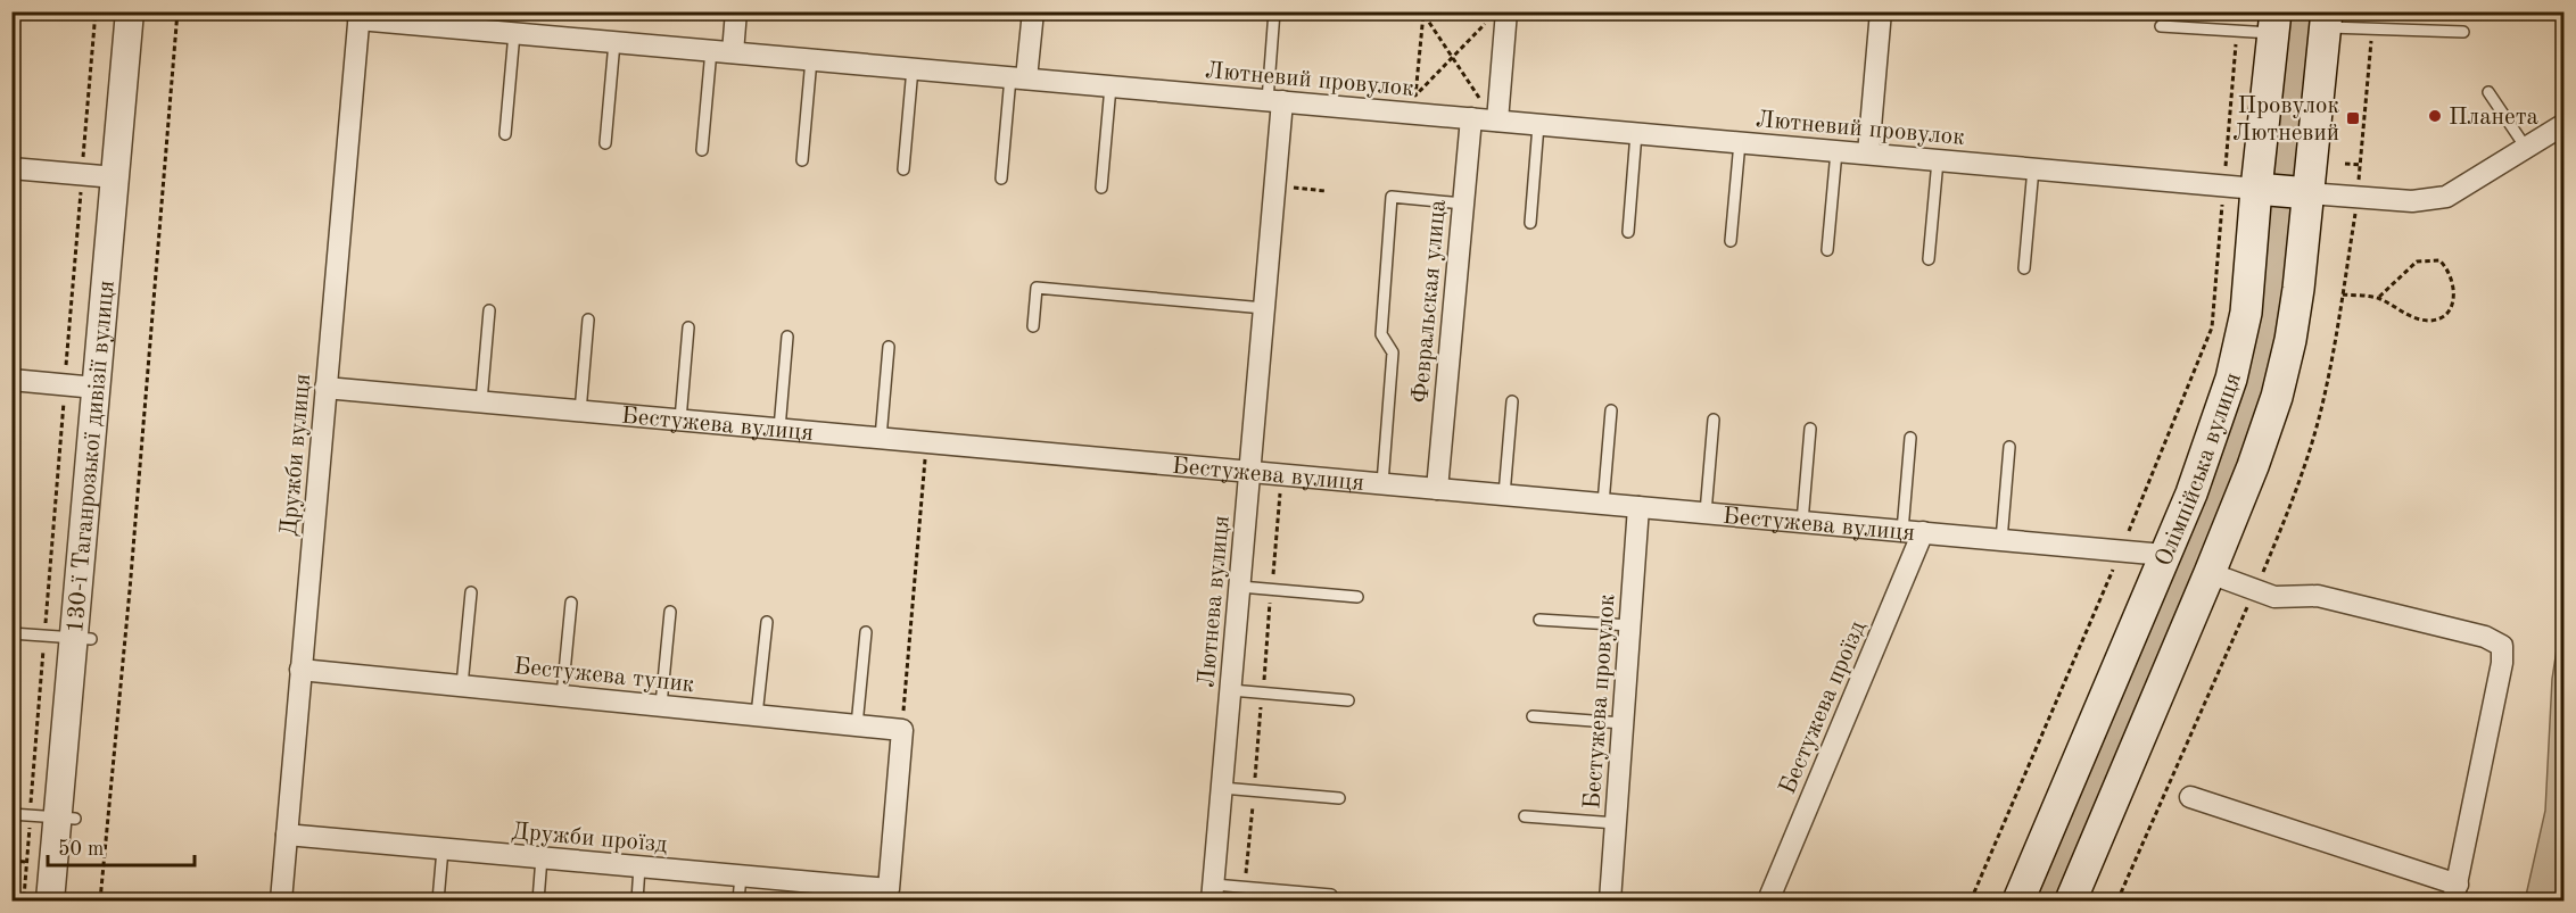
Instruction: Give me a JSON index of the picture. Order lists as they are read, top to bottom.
{
  "streets": {
    "main road": ["Бестужева вулиця", "Олімпійська вулиця"],
    "street": [
      "Лютневий провулок",
      "Февральская улица",
      "Дружби вулиця",
      "130-ї Таганрозької дивізії вулиця",
      "Лютнева вулиця",
      "Бестужева тупик",
      "Бестужева провулок",
      "Бестужева проїзд",
      "Дружби проїзд"
    ]
  },
  "crossings": [
    ["Лютневий провулок", "Февральская улица"],
    ["Лютневий провулок", "Дружби вулиця"],
    ["Лютневий провулок", "Олімпійська вулиця"],
    ["Лютневий провулок", "Лютнева вулиця"],
    ["Февральская улица", "Бестужева вулиця"],
    ["Бестужева вулиця", "Дружби вулиця"],
    ["Бестужева вулиця", "Олімпійська вулиця"],
    ["Бестужева вулиця", "Лютнева вулиця"],
    ["Бестужева вулиця", "Бестужева провулок"],
    ["Бестужева вулиця", "Бестужева проїзд"],
    ["Дружби вулиця", "Бестужева тупик"],
    ["Дружби вулиця", "Дружби проїзд"],
    ["Бестужева тупик", "Дружби проїзд"]
  ],
  "places": {
    "other": ["Планета"],
    "transit": ["Провулок Лютневий"]
  },
  "scale_bar": "50 m"
}
